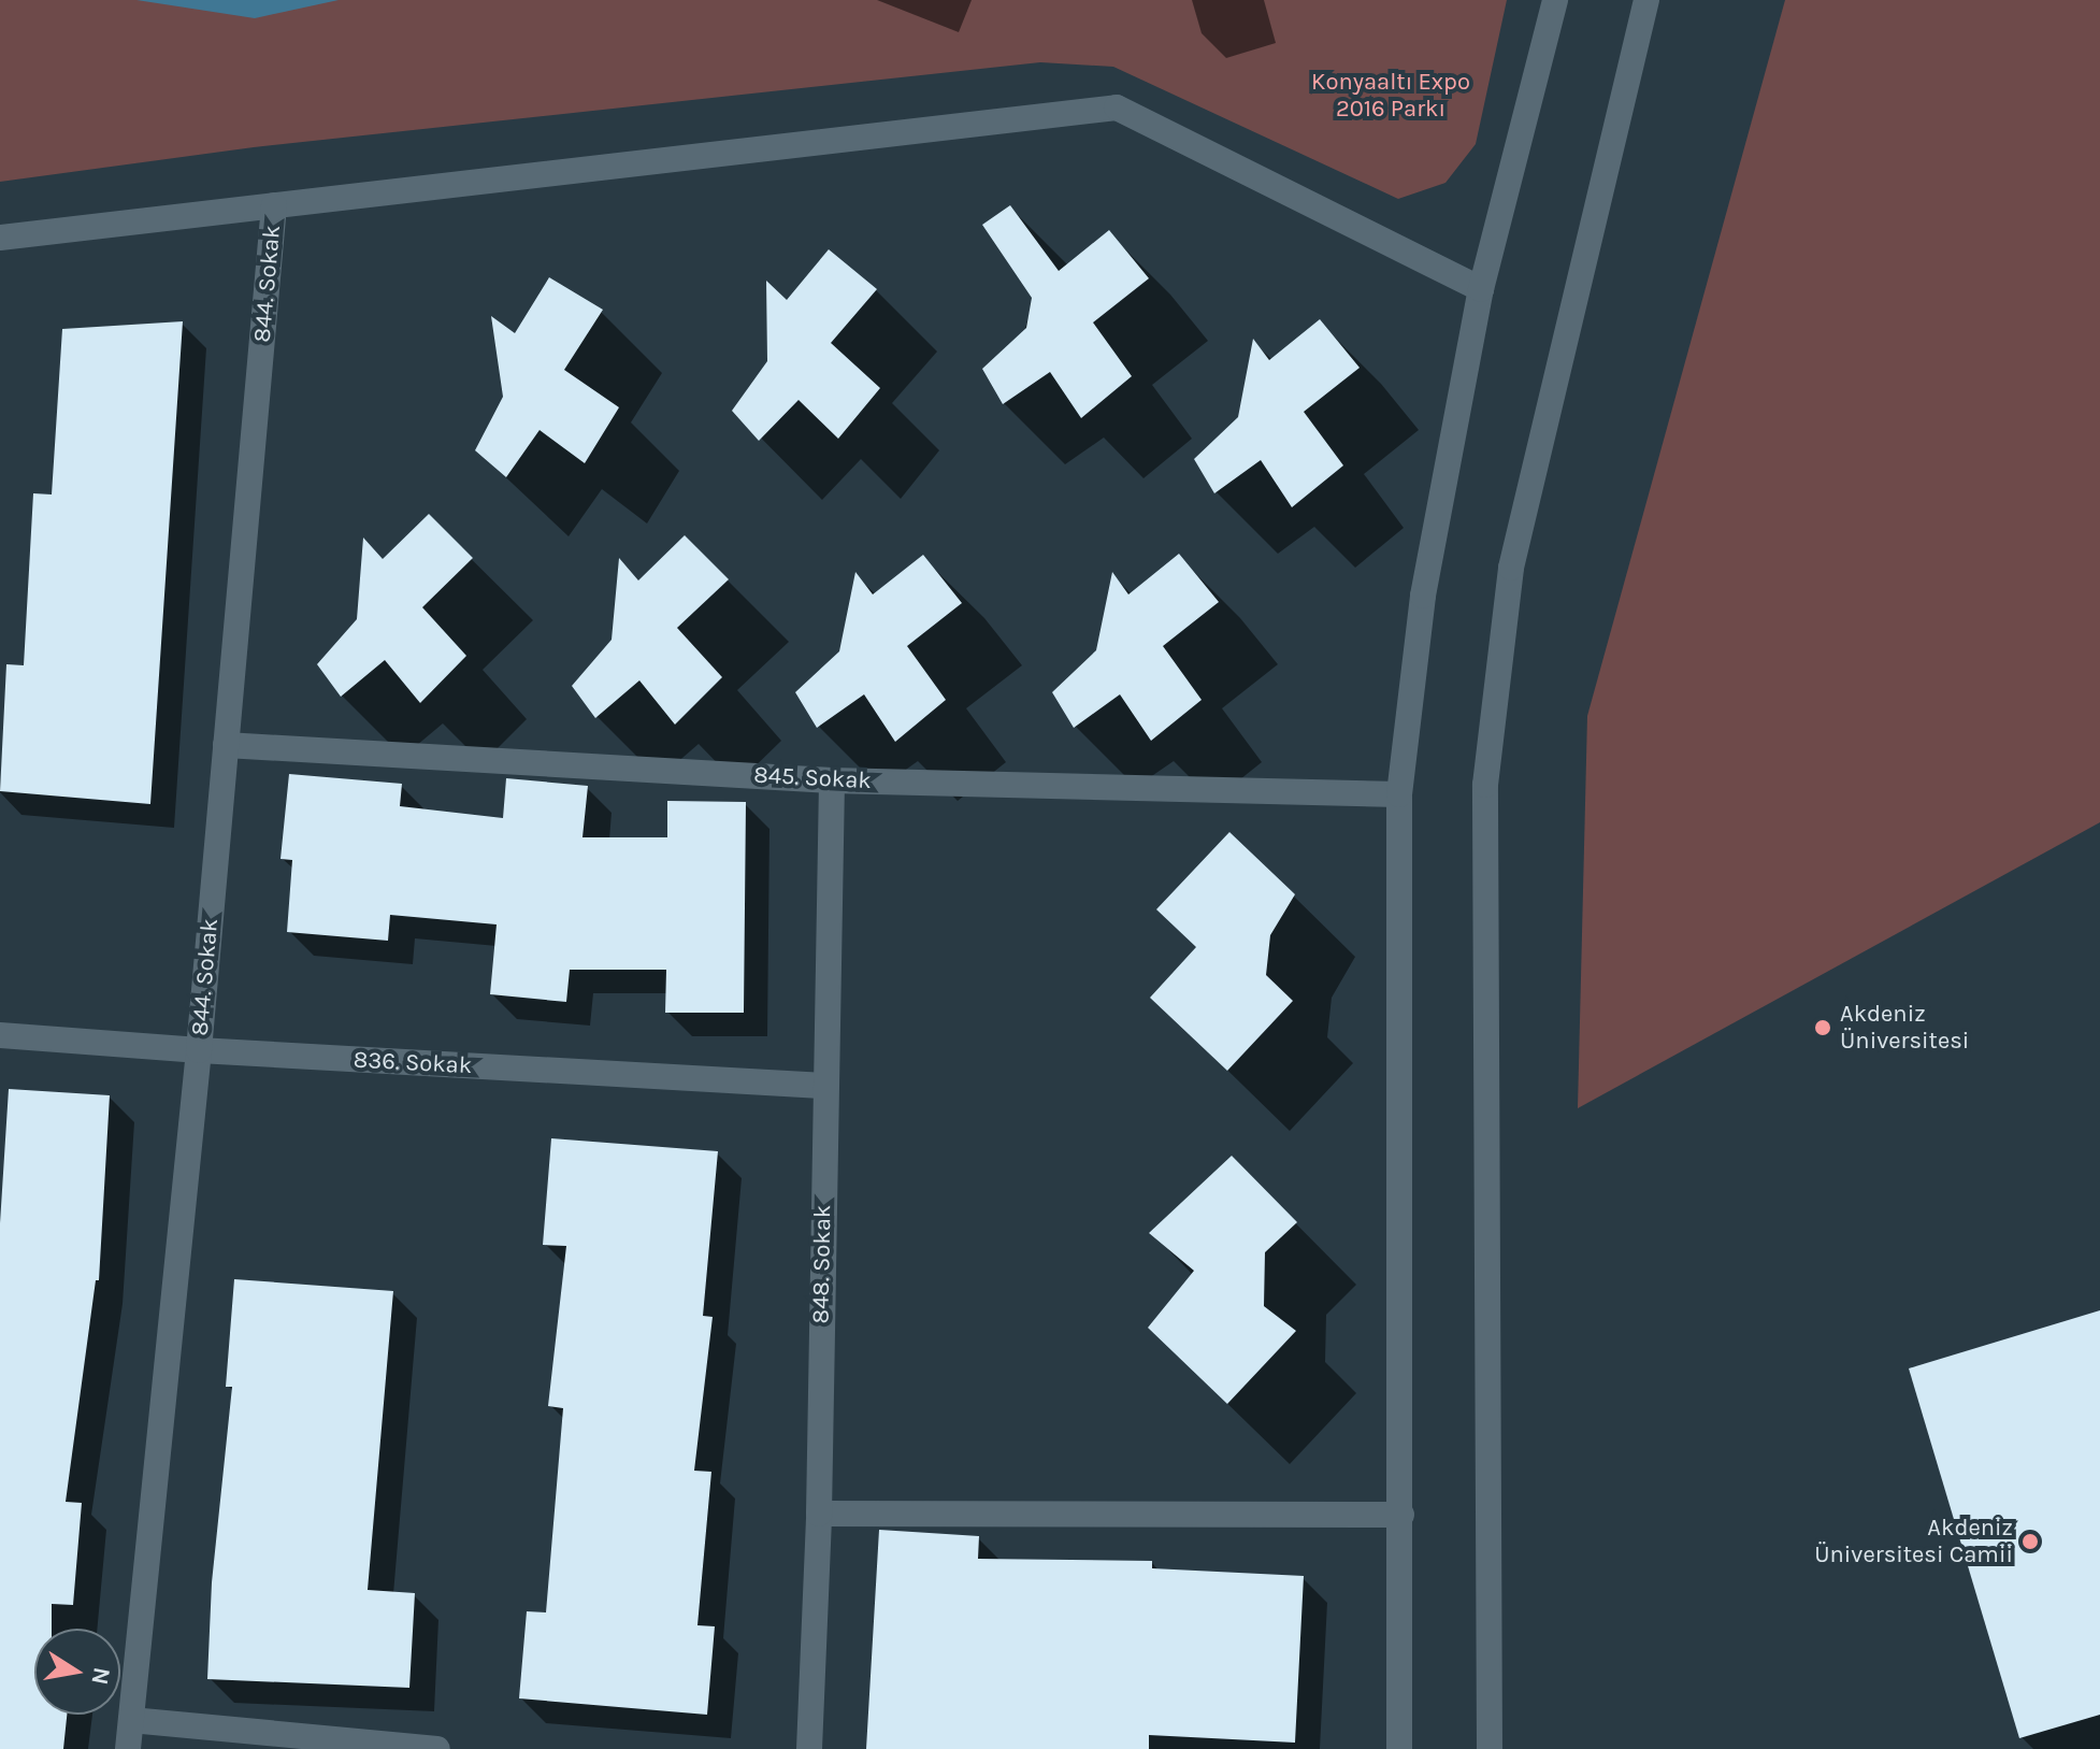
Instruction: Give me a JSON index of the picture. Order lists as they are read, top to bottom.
{
  "streets": {
    "street": [
      "844. Sokak",
      "845. Sokak",
      "836. Sokak",
      "848. Sokak"
    ]
  },
  "crossings": [
    ["844. Sokak", "845. Sokak"],
    ["844. Sokak", "836. Sokak"],
    ["845. Sokak", "848. Sokak"],
    ["836. Sokak", "848. Sokak"]
  ],
  "parks": ["Konyaaltı Expo 2016 Parkı"],
  "places": ["Akdeniz Üniversitesi", "Akdeniz Üniversitesi Camii"],
  "north": "right"
}
